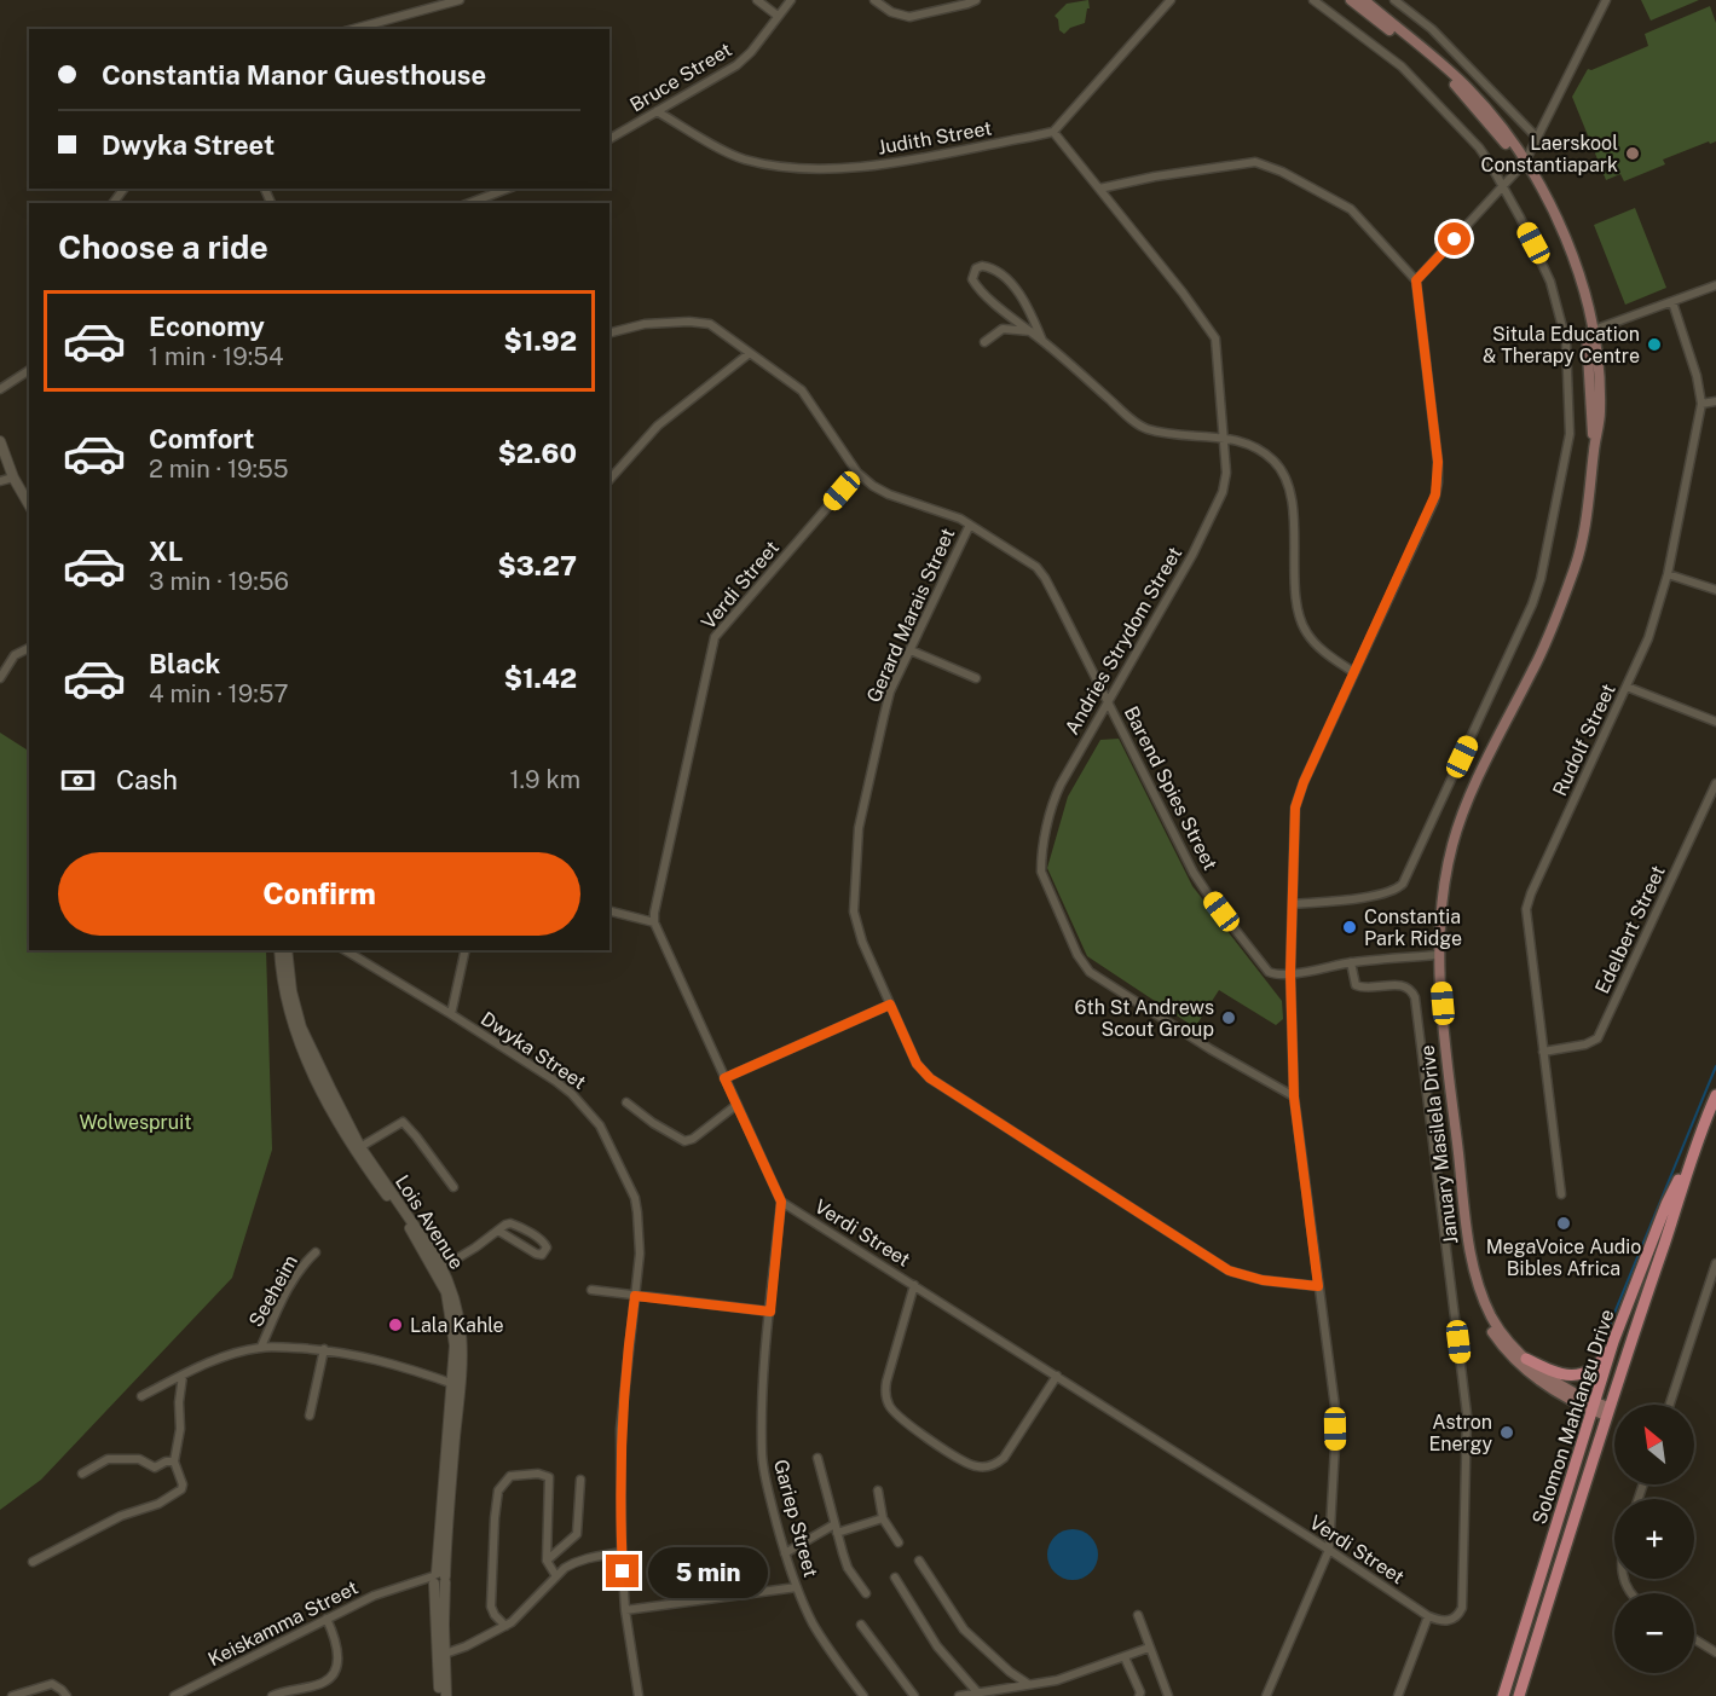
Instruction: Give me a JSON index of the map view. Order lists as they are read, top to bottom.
{
  "streets": {
    "main road": ["January Masilela Drive", "Solomon Mahlangu Drive"],
    "street": [
      "Bruce Street",
      "Judith Street",
      "Verdi Street",
      "Gerard Marais Street",
      "Andries Strydom Street",
      "Rudolf Street",
      "Barend Spies Street",
      "Edelbert Street",
      "Dwyka Street",
      "Lois Avenue",
      "Seeheim",
      "Gariep Street",
      "Keiskamma Street"
    ]
  },
  "crossings": [
    ["Bruce Street", "Judith Street"],
    ["Judith Street", "Andries Strydom Street"],
    ["Verdi Street", "Barend Spies Street"],
    ["Verdi Street", "January Masilela Drive"],
    ["Verdi Street", "Gariep Street"],
    ["Gerard Marais Street", "Barend Spies Street"],
    ["Andries Strydom Street", "Barend Spies Street"],
    ["Rudolf Street", "Edelbert Street"],
    ["January Masilela Drive", "Solomon Mahlangu Drive"],
    ["Lois Avenue", "Keiskamma Street"]
  ],
  "parks": ["Wolwespruit"],
  "places": [
    "Laerskool Constantiapark",
    "Situla Education & Therapy Centre",
    "Constantia Park Ridge",
    "6th St Andrews Scout Group",
    "MegaVoice Audio Bibles Africa",
    "Lala Kahle",
    "Astron Energy"
  ],
  "north": "top left",
  "page": {
    "banner": ["Constantia Manor Guesthouse", "Dwyka Street"],
    "heading": "Choose a ride",
    "list": [
      {
        "name": "Economy",
        "note": "1 min · 19:54",
        "value": "$1.92"
      },
      {
        "name": "Comfort",
        "note": "2 min · 19:55",
        "value": "$2.60"
      },
      {
        "name": "XL",
        "note": "3 min · 19:56",
        "value": "$3.27"
      },
      {
        "name": "Black",
        "note": "4 min · 19:57",
        "value": "$1.42"
      }
    ],
    "pay": ["Cash", "1.9 km"],
    "buttons": "Confirm",
    "map_buttons": ["+", "−"],
    "bubble": "5 min"
  }
}
